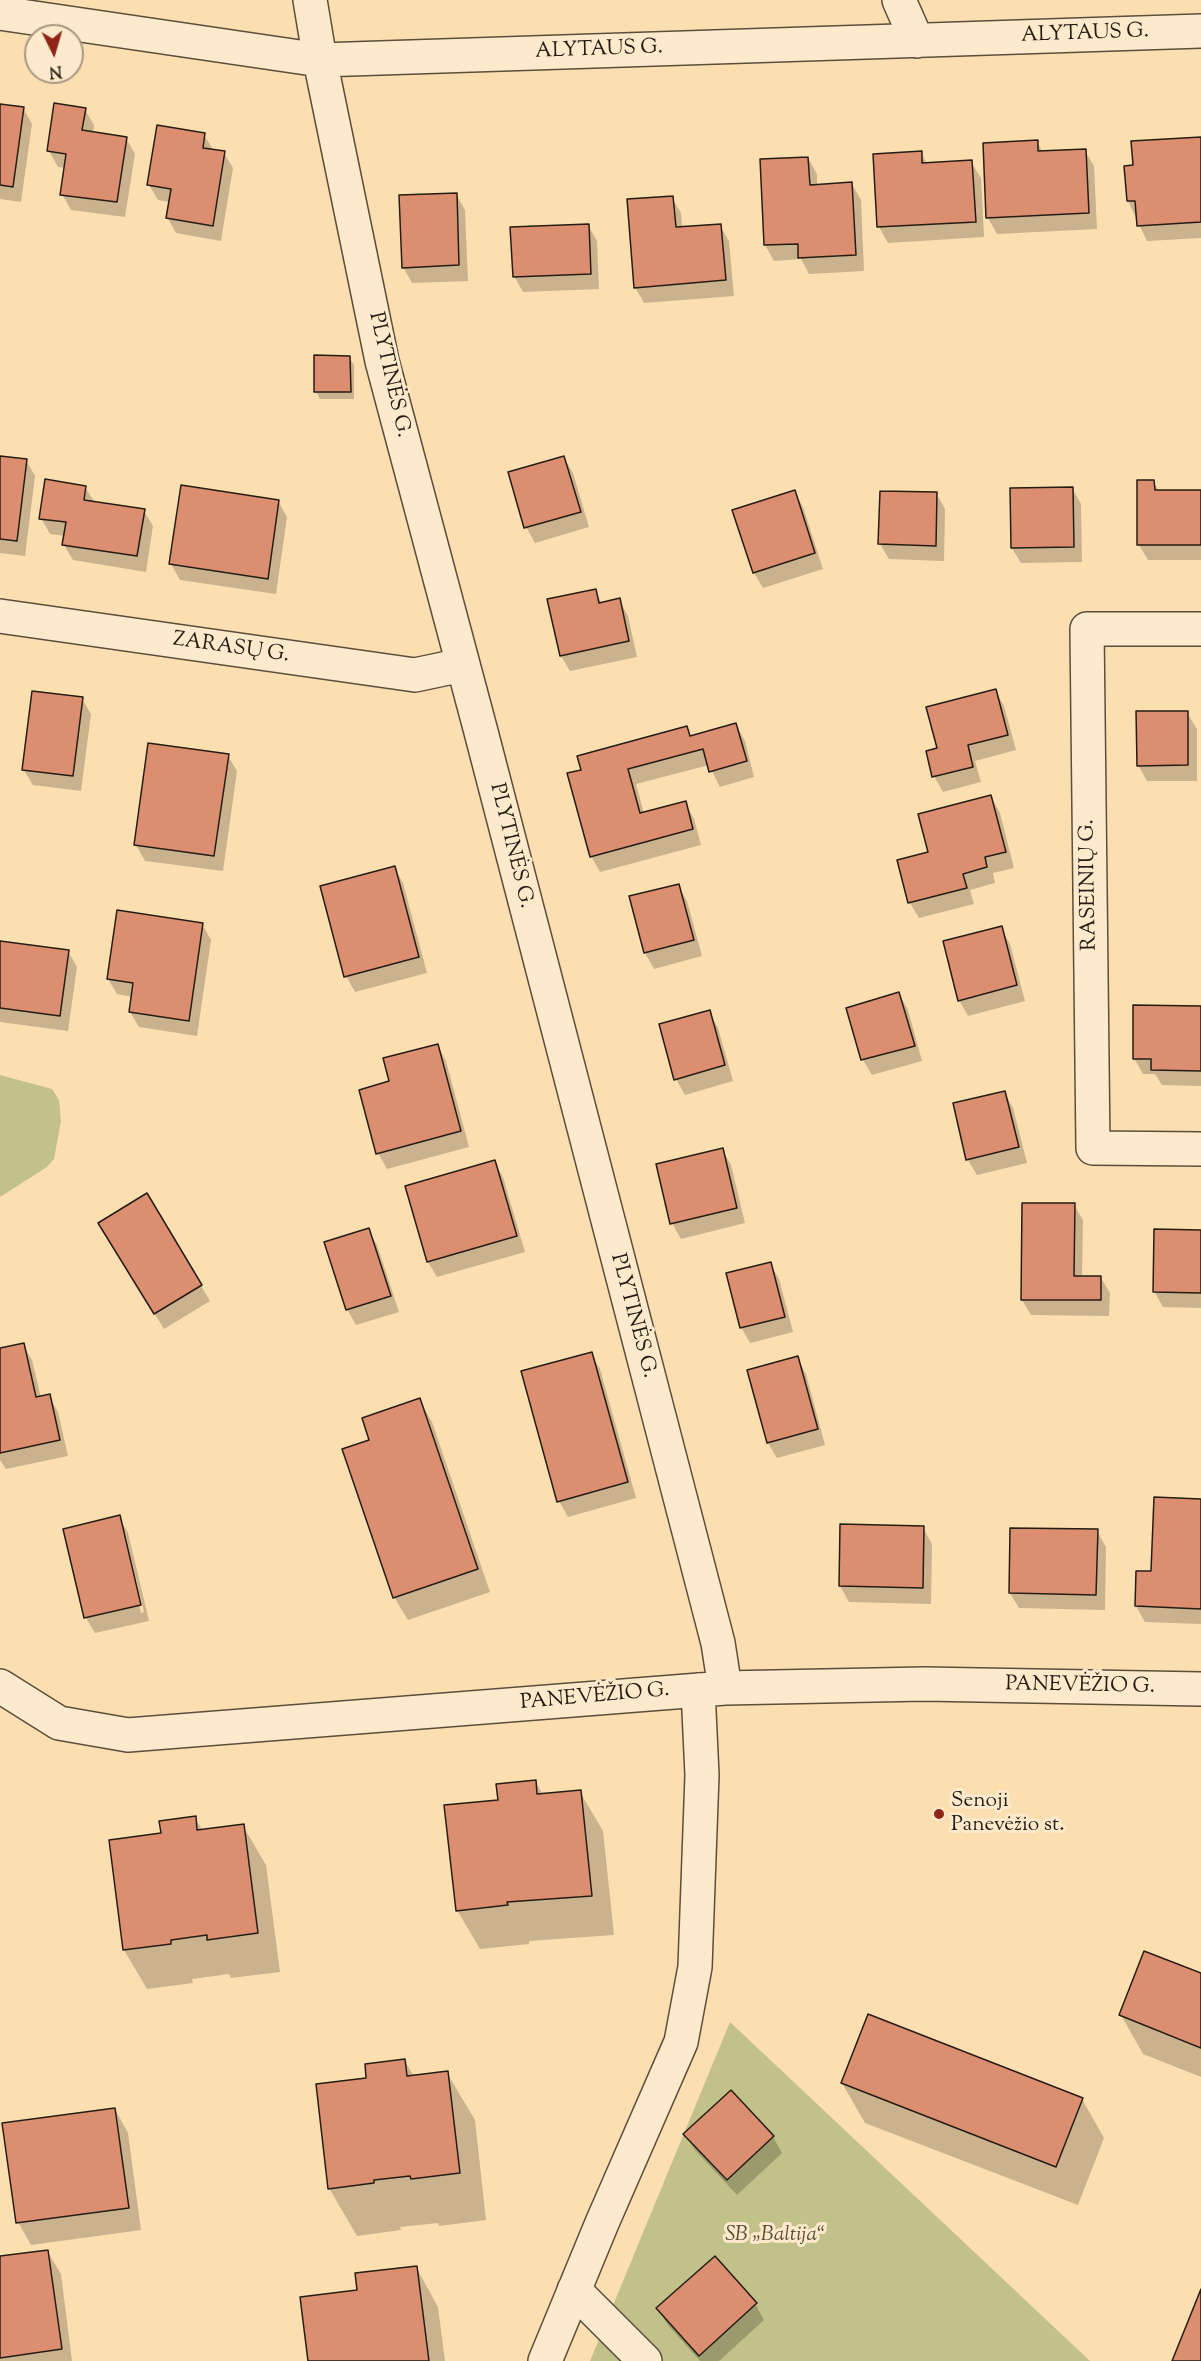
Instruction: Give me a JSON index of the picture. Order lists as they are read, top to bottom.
{
  "streets": {
    "street": [
      "ALYTAUS G.",
      "PLYTINĖS G.",
      "ZARASŲ G.",
      "RASEINIŲ G.",
      "PANEVĖŽIO G."
    ]
  },
  "crossings": [
    ["ALYTAUS G.", "PLYTINĖS G."],
    ["PLYTINĖS G.", "ZARASŲ G."],
    ["PLYTINĖS G.", "PANEVĖŽIO G."]
  ],
  "parks": ["SB „Baltija“"],
  "places": ["Senoji Panevėžio st."],
  "north": "bottom"
}
